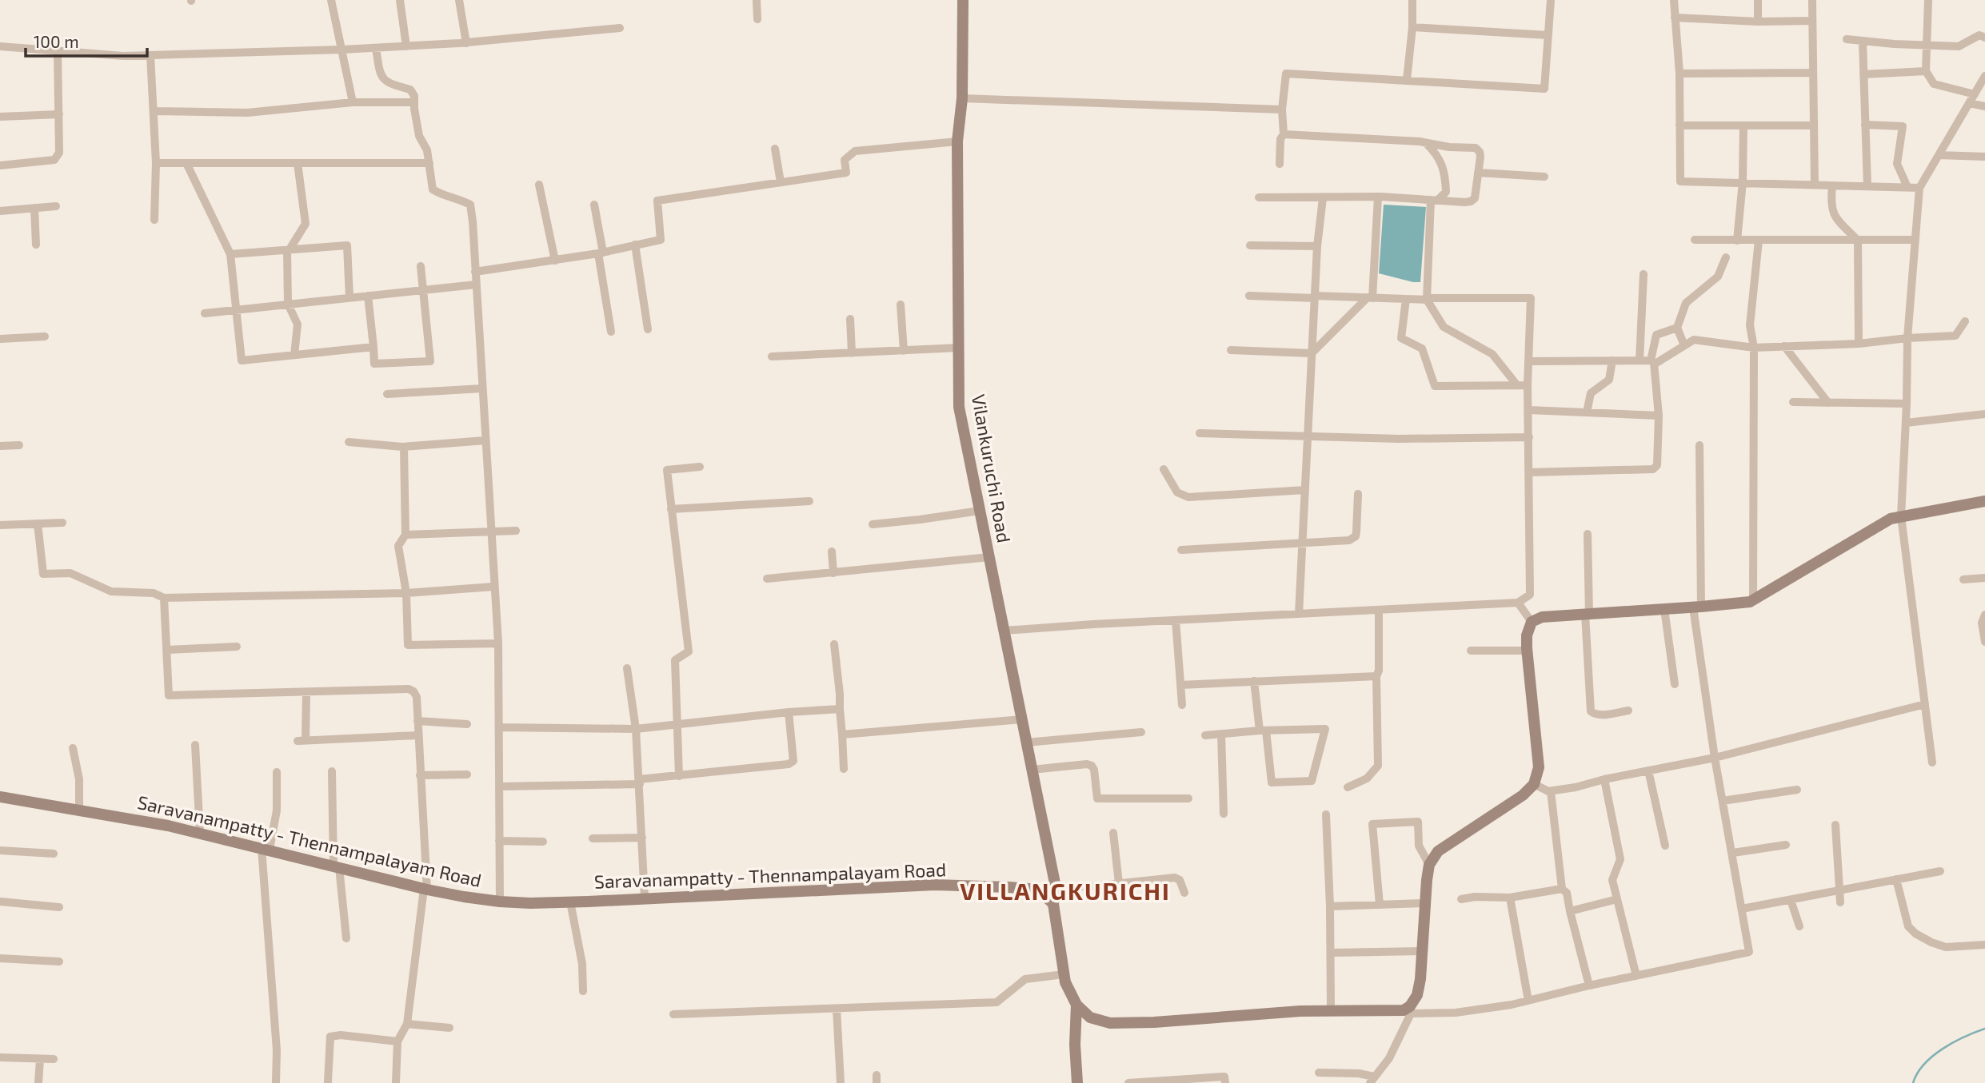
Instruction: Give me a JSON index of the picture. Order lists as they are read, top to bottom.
{
  "streets": {
    "main road": ["Vilankuruchi Road", "Saravanampatty - Thennampalayam Road"]
  },
  "crossings": [
    ["Vilankuruchi Road", "Saravanampatty - Thennampalayam Road"]
  ],
  "districts": ["VILLANGKURICHI"],
  "scale_bar": "100 m"
}
